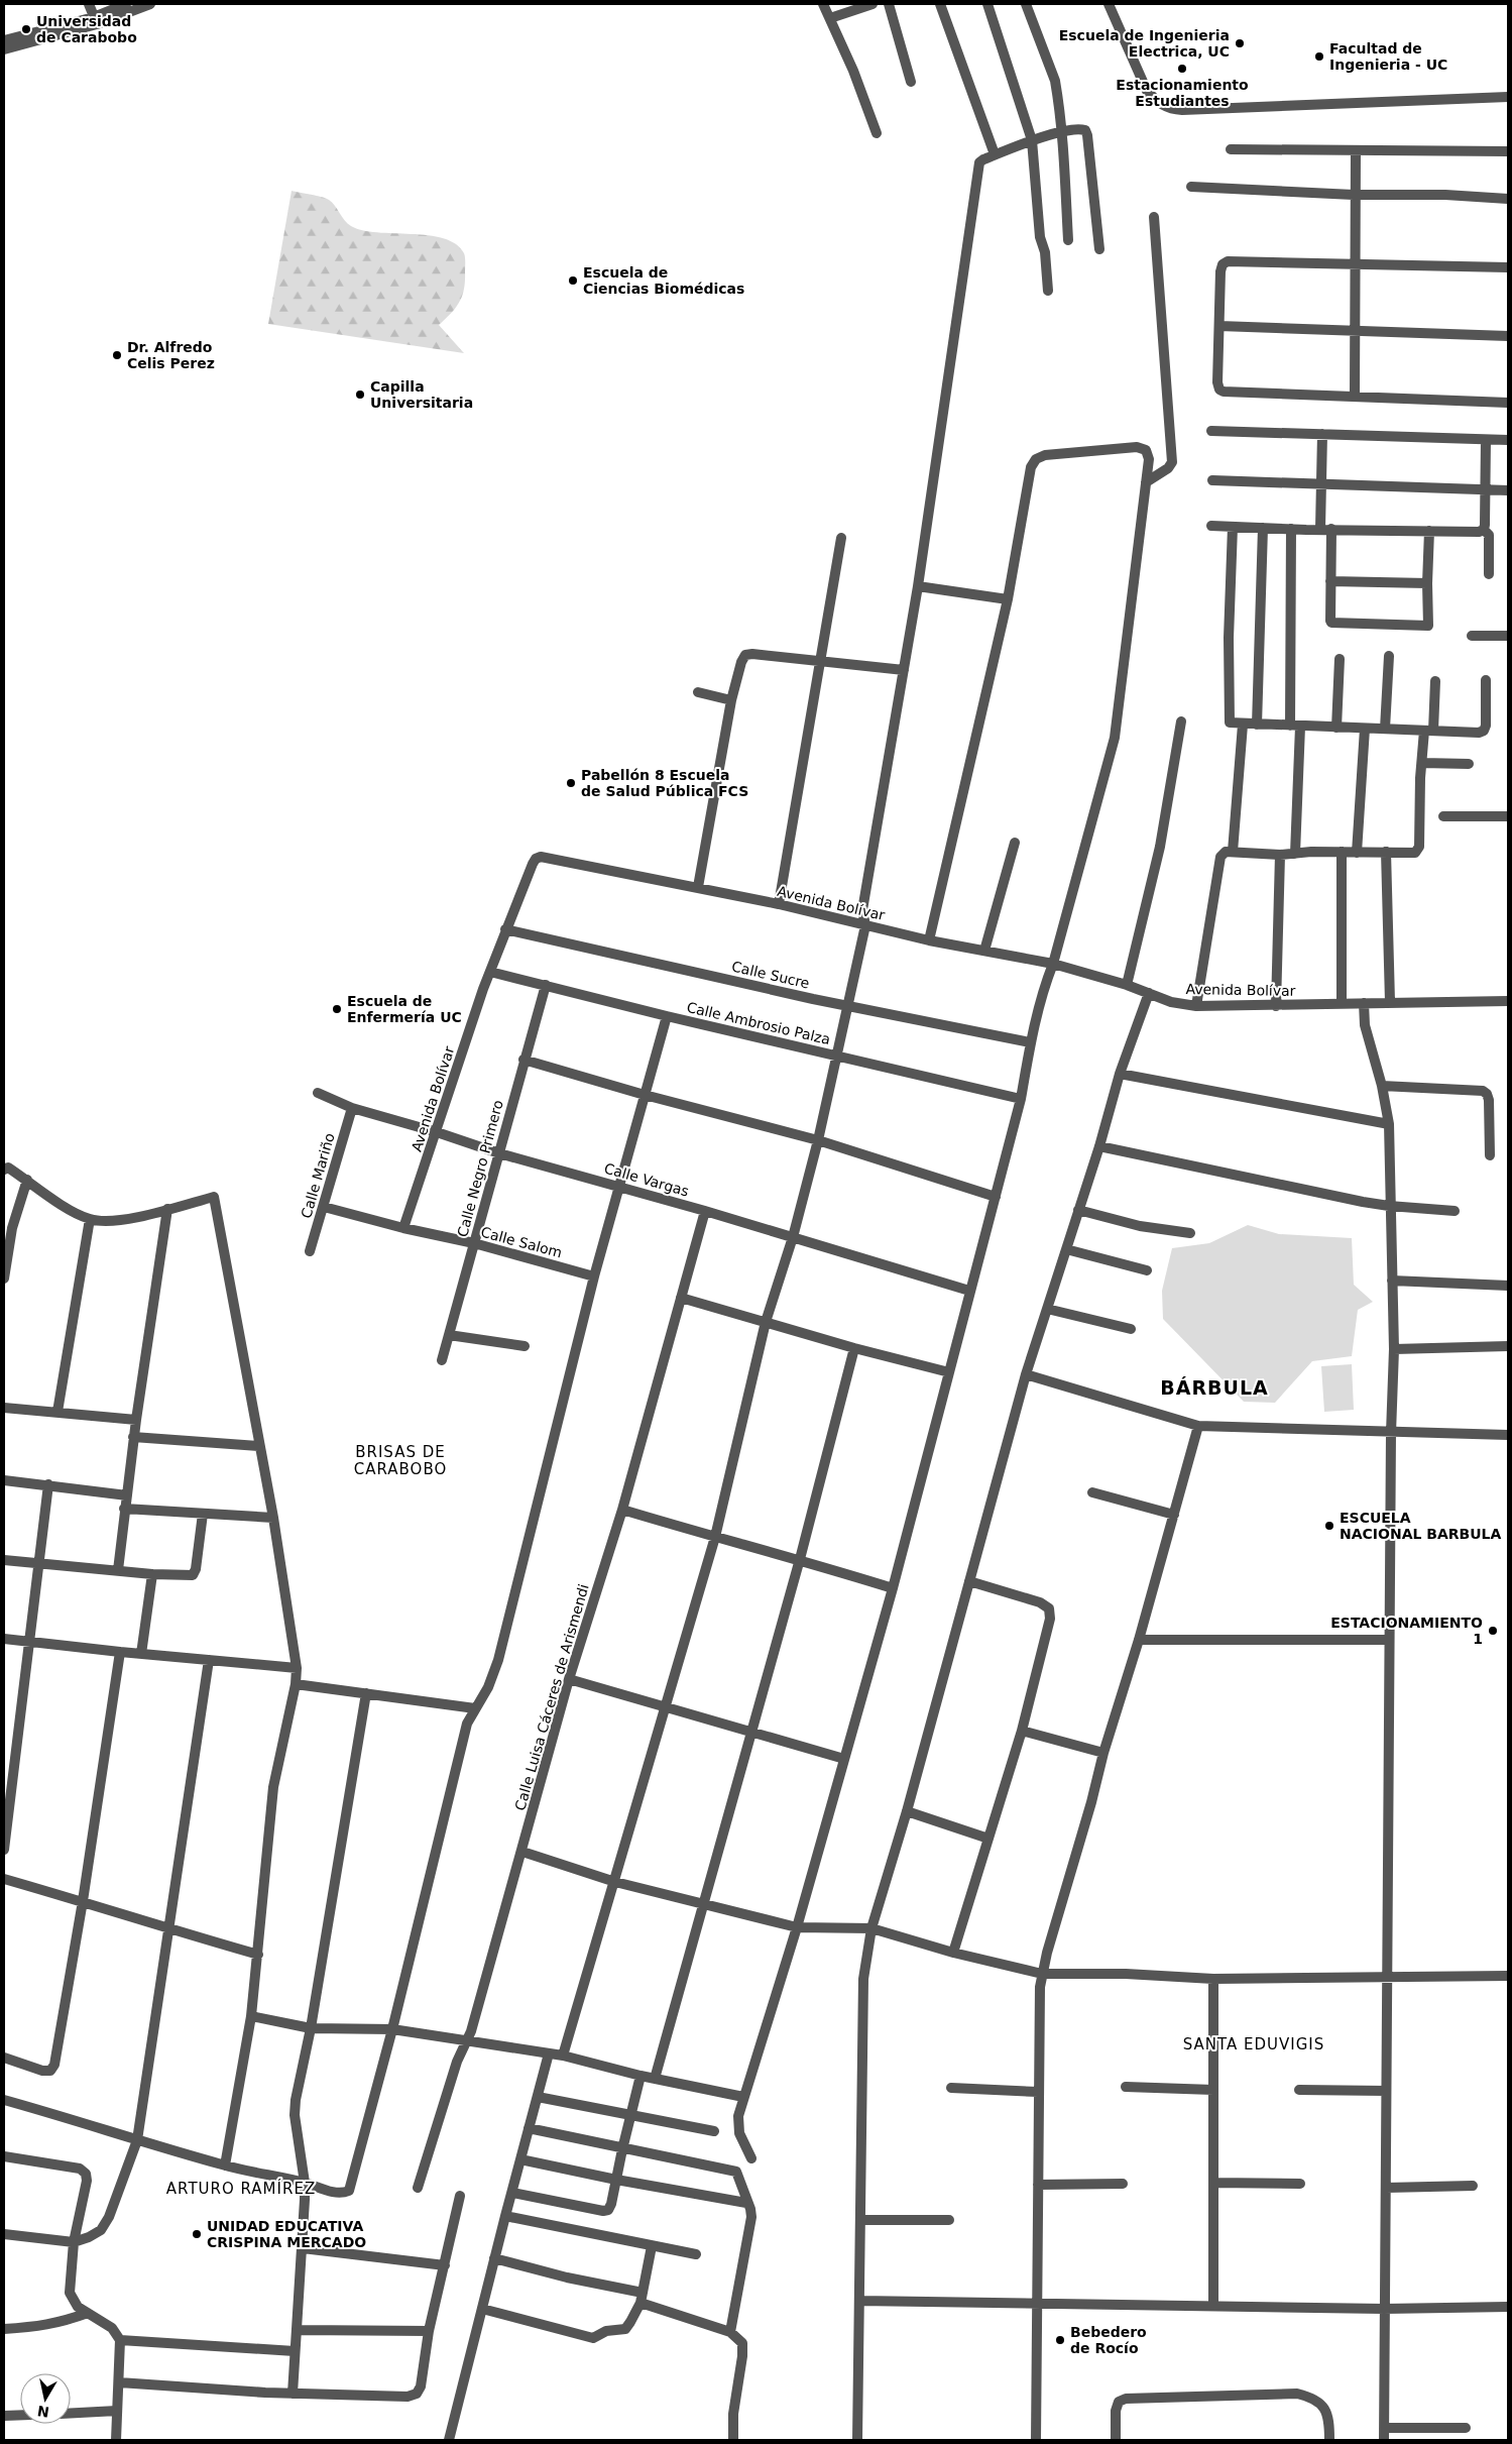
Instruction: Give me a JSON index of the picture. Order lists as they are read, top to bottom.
{
  "streets": {
    "street": [
      "Avenida Bolívar",
      "Calle Sucre",
      "Calle Ambrosio Palza",
      "Calle Negro Primero",
      "Calle Mariño",
      "Calle Vargas",
      "Calle Salom",
      "Calle Luisa Cáceres de Arismendi"
    ]
  },
  "crossings": [
    ["Avenida Bolívar", "Calle Sucre"],
    ["Avenida Bolívar", "Calle Ambrosio Palza"],
    ["Avenida Bolívar", "Calle Vargas"],
    ["Avenida Bolívar", "Calle Salom"],
    ["Calle Ambrosio Palza", "Calle Negro Primero"],
    ["Calle Negro Primero", "Calle Vargas"],
    ["Calle Negro Primero", "Calle Salom"],
    ["Calle Mariño", "Calle Vargas"],
    ["Calle Mariño", "Calle Salom"],
    ["Calle Vargas", "Calle Luisa Cáceres de Arismendi"]
  ],
  "districts": [
    "BÁRBULA",
    "BRISAS DE CARABOBO",
    "SANTA EDUVIGIS",
    "ARTURO RAMÍREZ"
  ],
  "places": [
    "Universidad de Carabobo",
    "Escuela de Ingenieria Electrica, UC",
    "Facultad de Ingenieria - UC",
    "Estacionamiento Estudiantes",
    "Escuela de Ciencias Biomédicas",
    "Dr. Alfredo Celis Perez",
    "Capilla Universitaria",
    "Pabellón 8 Escuela de Salud Pública FCS",
    "Escuela de Enfermería UC",
    "ESCUELA NACIONAL BARBULA",
    "ESTACIONAMIENTO 1",
    "UNIDAD EDUCATIVA CRISPINA MERCADO",
    "Bebedero de Rocío"
  ],
  "north": "bottom"
}
